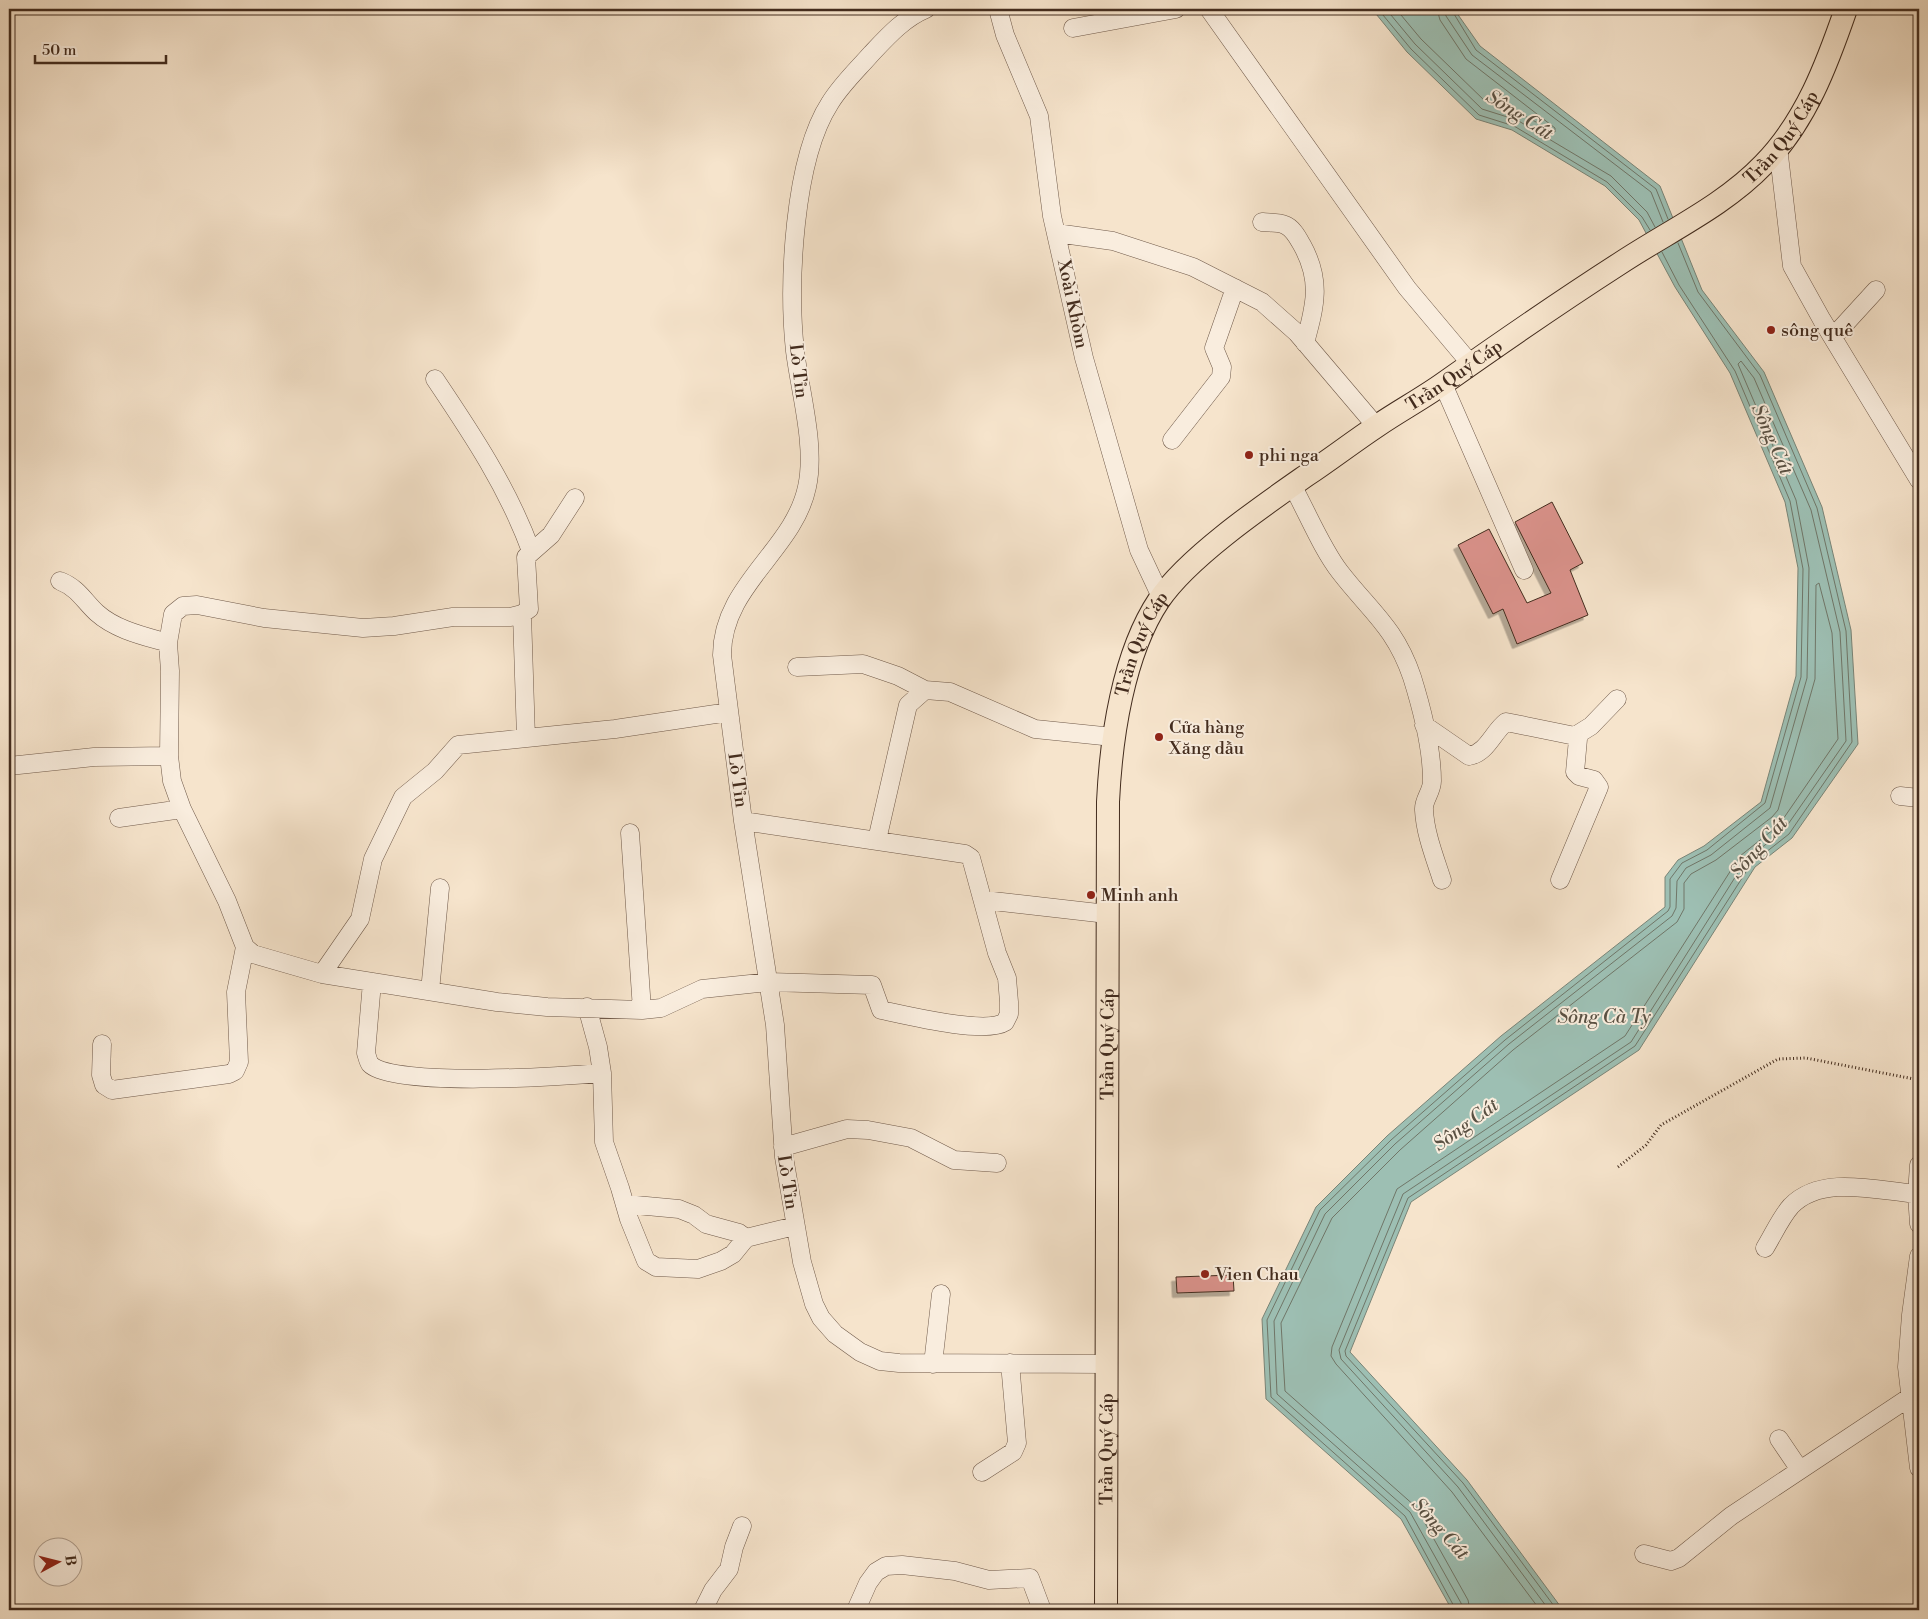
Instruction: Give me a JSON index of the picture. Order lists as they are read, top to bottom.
{
  "streets": {
    "main road": ["Trần Quý Cáp"],
    "street": ["Xoài Khòm", "Lò Tỉn"]
  },
  "crossings": [
    ["Trần Quý Cáp", "Xoài Khòm"],
    ["Trần Quý Cáp", "Lò Tỉn"]
  ],
  "water": ["Sông Cát", "Sông Cà Ty"],
  "places": [
    "sông quê",
    "phi nga",
    "Cửa hàng Xăng dầu",
    "Minh anh",
    "Vien Chau"
  ],
  "scale_bar": "50 m",
  "north": "right"
}
